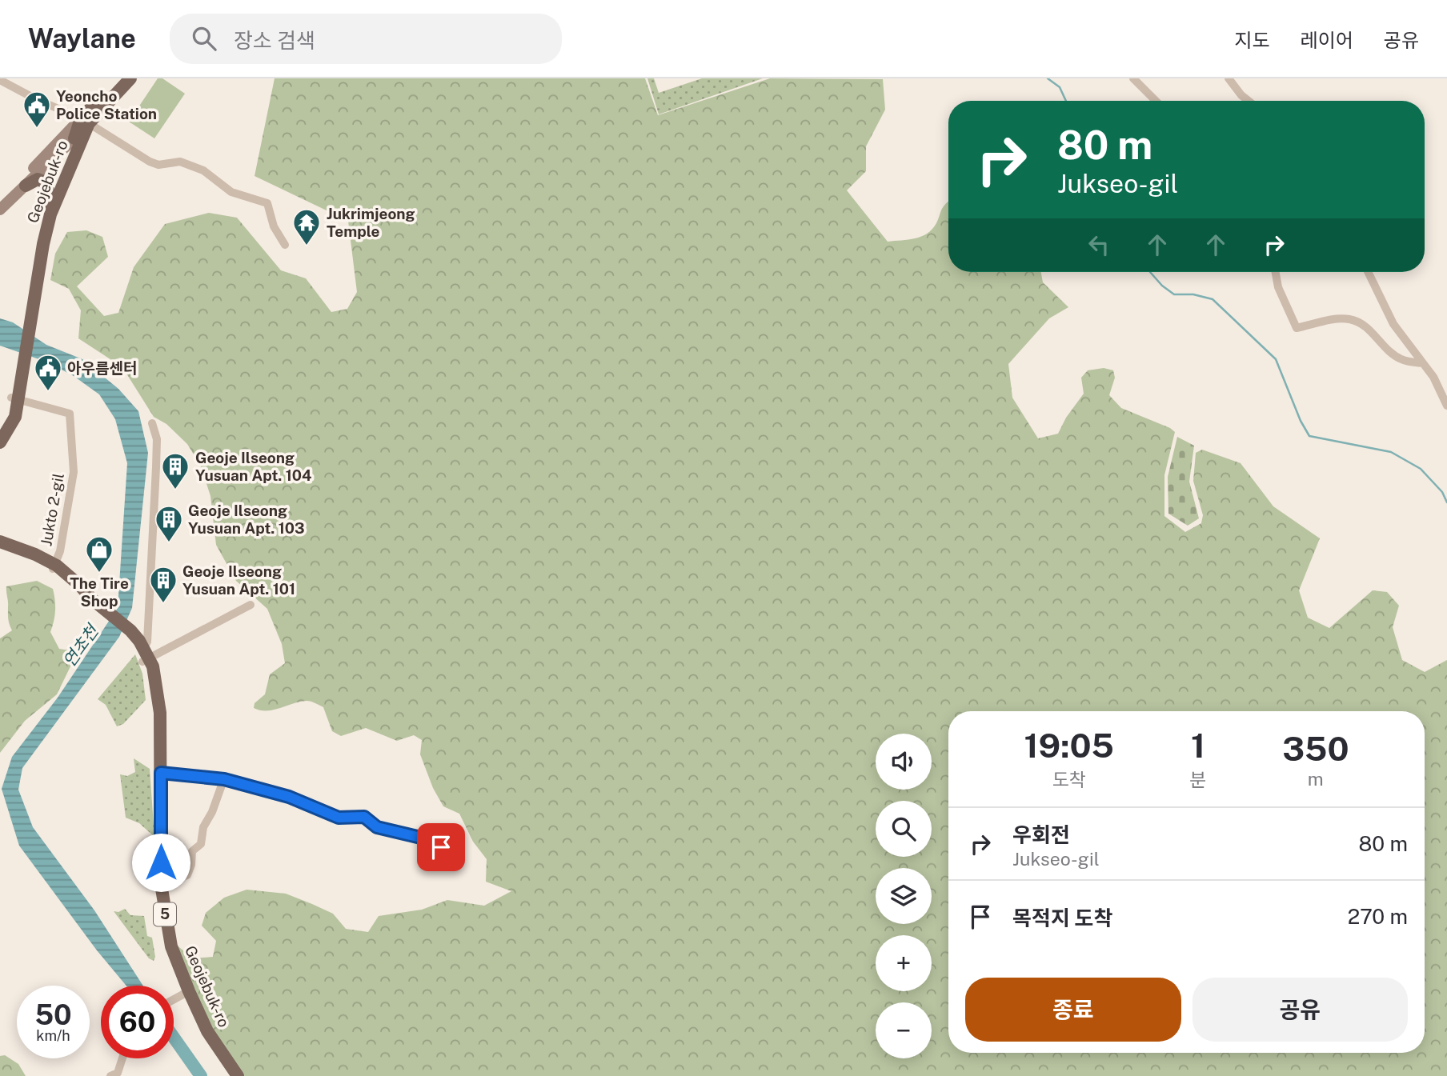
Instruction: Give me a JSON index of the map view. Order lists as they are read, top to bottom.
{
  "streets": {
    "main road": ["Geojebuk-ro", "5"],
    "street": ["Jukto 2-gil"]
  },
  "water": ["연초천"],
  "places": {
    "public building": ["Yeoncho Police Station", "아우름센터"],
    "temple": ["Jukrimjeong Temple"],
    "building": ["Geoje Ilseong Yusuan Apt. 104", "Geoje Ilseong Yusuan Apt. 103", "Geoje Ilseong Yusuan Apt. 101"],
    "shop": ["The Tire Shop"]
  },
  "page": {
    "header": "Waylane",
    "search": "장소 검색",
    "nav": ["지도", "레이어", "공유"],
    "turn": ["80 m", "Jukseo-gil"],
    "eta": [
      "19:05",
      "도착",
      "1",
      "분",
      "350",
      "m"
    ],
    "map_buttons": ["+", "−"],
    "list": [
      {
        "name": "우회전",
        "note": "Jukseo-gil",
        "value": "80 m"
      },
      {
        "name": "목적지 도착",
        "value": "270 m"
      }
    ],
    "buttons": ["종료", "공유"],
    "speed": "50 km/h",
    "limit": "60"
  }
}
